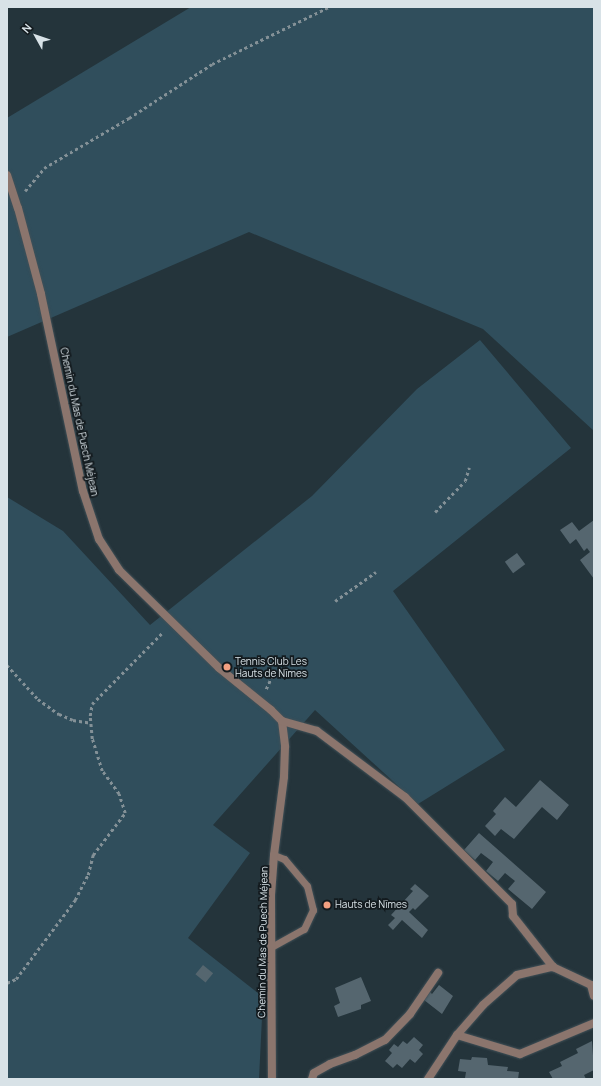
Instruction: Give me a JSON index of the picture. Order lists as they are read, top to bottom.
{
  "streets": {
    "street": ["Chemin du Mas de Puech Méjean"]
  },
  "places": ["Tennis Club Les Hauts de Nîmes", "Hauts de Nîmes"],
  "north": "top left"
}
